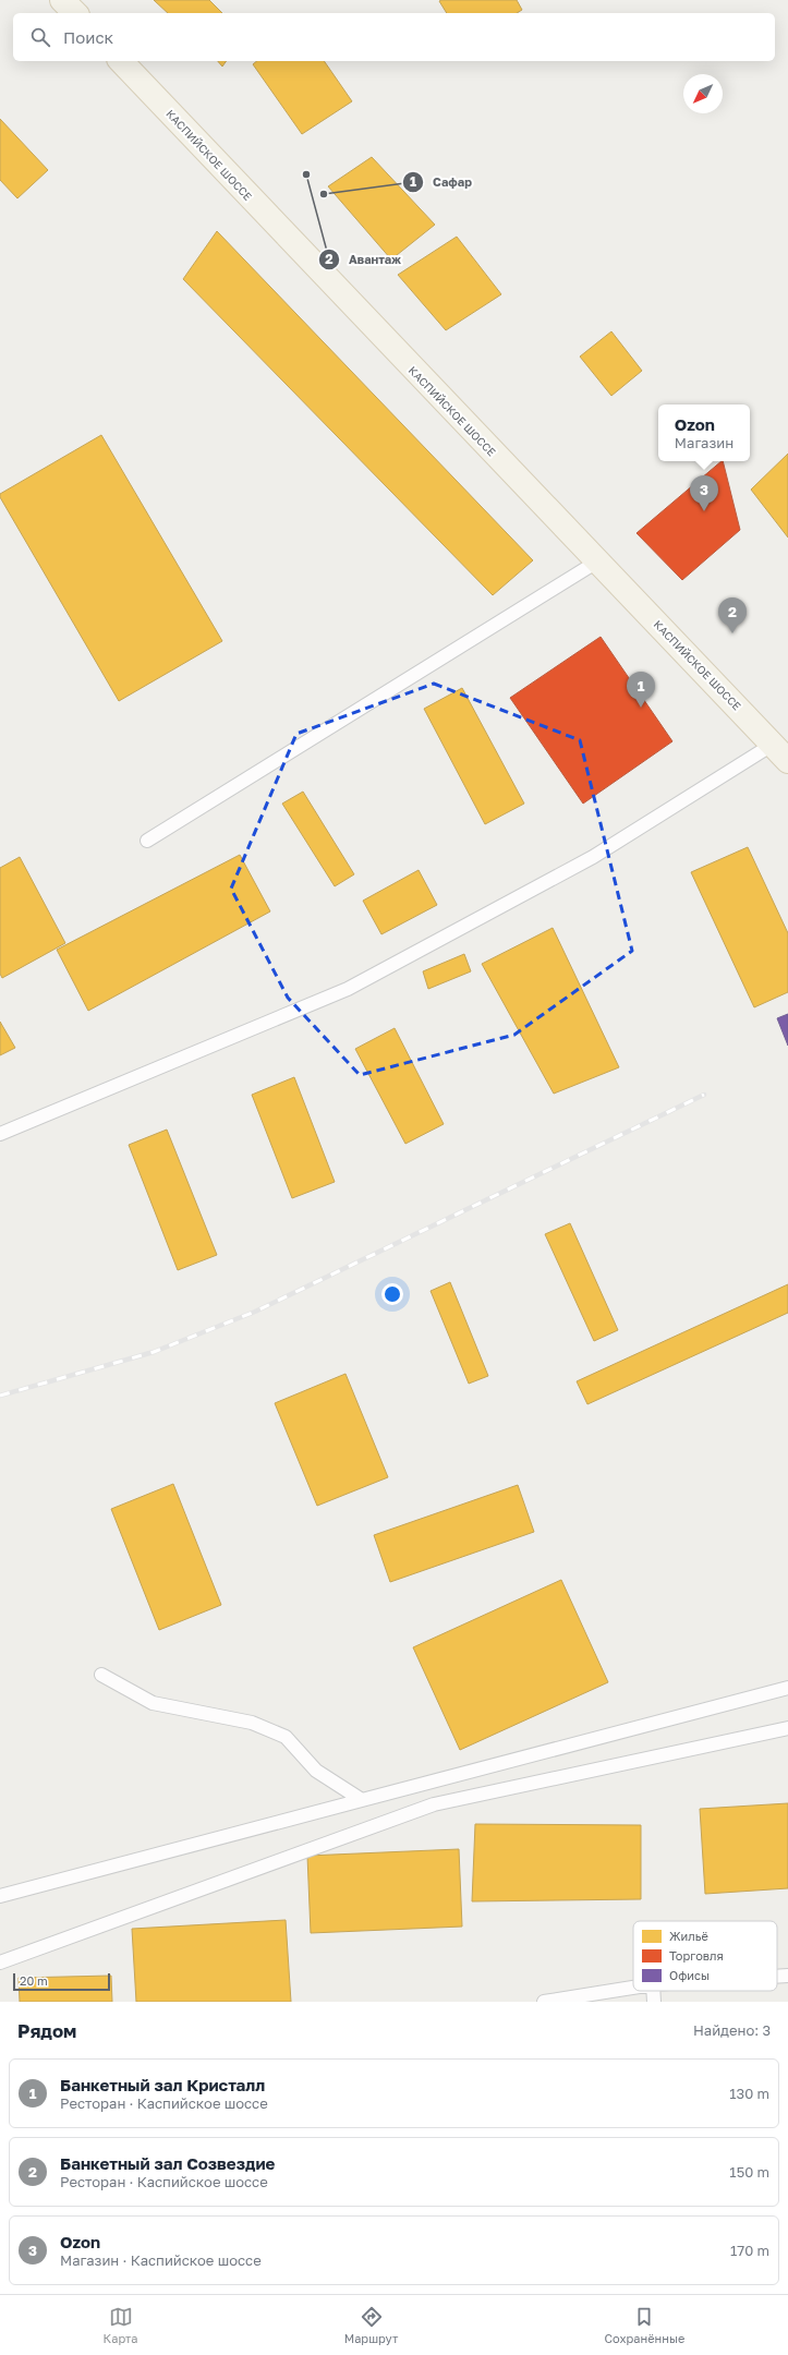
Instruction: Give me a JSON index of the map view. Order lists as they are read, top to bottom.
{
  "streets": {
    "main road": ["КАСПИЙСКОЕ ШОССЕ"]
  },
  "places": ["Авантаж", "Сафар"],
  "legend": ["Жильё", "Торговля", "Офисы"],
  "scale_bar": "20 m",
  "north": "bottom left",
  "page": {
    "search": "Поиск",
    "popup": ["Ozon", "Магазин"],
    "pins": ["3", "2", "1"],
    "scale": "20 m",
    "heading": ["Рядом", "Найдено: 3"],
    "list": [
      {
        "mark": "1",
        "name": "Банкетный зал Кристалл",
        "note": "Ресторан · Каспийское шоссе",
        "value": "130 m"
      },
      {
        "mark": "2",
        "name": "Банкетный зал Созвездие",
        "note": "Ресторан · Каспийское шоссе",
        "value": "150 m"
      },
      {
        "mark": "3",
        "name": "Ozon",
        "note": "Магазин · Каспийское шоссе",
        "value": "170 m"
      }
    ],
    "nav": ["Карта", "Маршрут", "Сохранённые"]
  }
}
